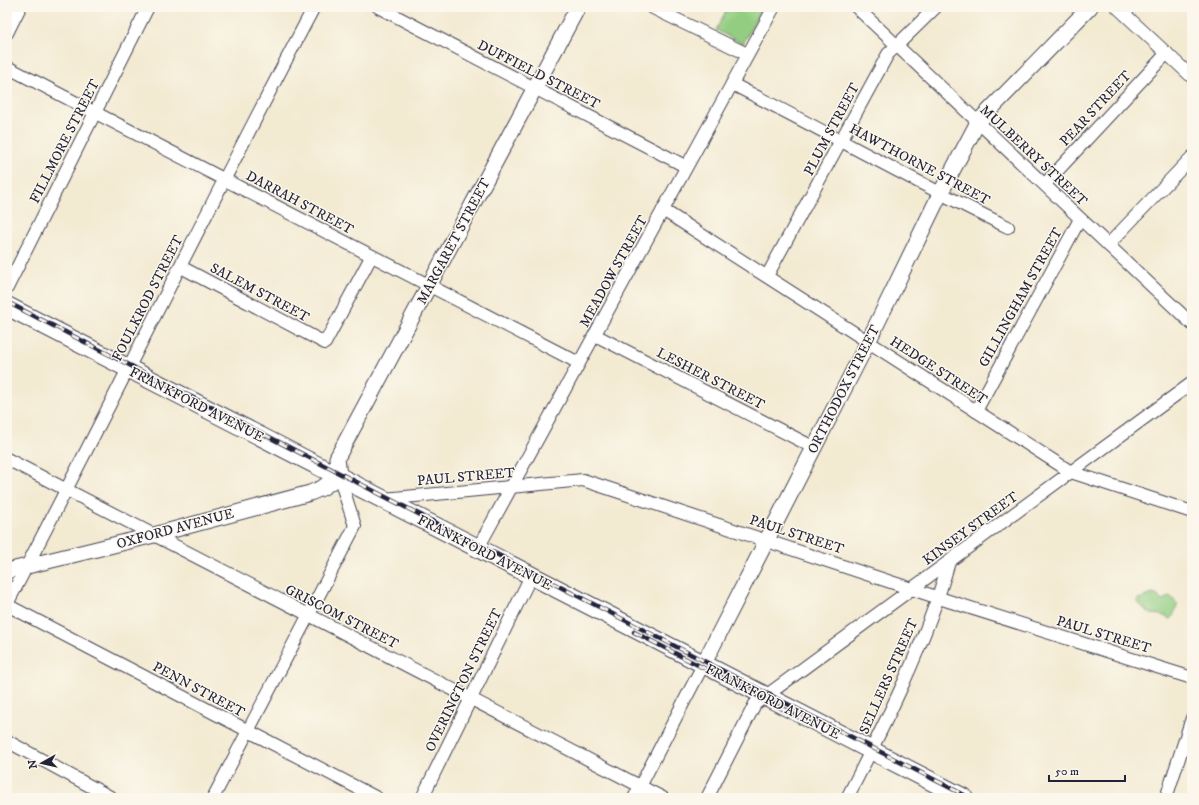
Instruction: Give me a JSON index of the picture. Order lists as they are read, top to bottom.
{
  "streets": {
    "main road": ["FRANKFORD AVENUE"],
    "street": [
      "DUFFIELD STREET",
      "PEAR STREET",
      "PLUM STREET",
      "FILLMORE STREET",
      "MULBERRY STREET",
      "HAWTHORNE STREET",
      "DARRAH STREET",
      "MARGARET STREET",
      "MEADOW STREET",
      "SALEM STREET",
      "GILLINGHAM STREET",
      "FOULKROD STREET",
      "HEDGE STREET",
      "LESHER STREET",
      "ORTHODOX STREET",
      "PAUL STREET",
      "OXFORD AVENUE",
      "KINSEY STREET",
      "GRISCOM STREET",
      "SELLERS STREET",
      "OVERINGTON STREET",
      "PENN STREET"
    ]
  },
  "crossings": [
    ["DUFFIELD STREET", "MARGARET STREET"],
    ["DUFFIELD STREET", "MEADOW STREET"],
    ["PEAR STREET", "MULBERRY STREET"],
    ["PLUM STREET", "MULBERRY STREET"],
    ["PLUM STREET", "HAWTHORNE STREET"],
    ["PLUM STREET", "HEDGE STREET"],
    ["FILLMORE STREET", "DARRAH STREET"],
    ["MULBERRY STREET", "GILLINGHAM STREET"],
    ["MULBERRY STREET", "ORTHODOX STREET"],
    ["HAWTHORNE STREET", "MEADOW STREET"],
    ["HAWTHORNE STREET", "ORTHODOX STREET"],
    ["DARRAH STREET", "MARGARET STREET"],
    ["DARRAH STREET", "MEADOW STREET"],
    ["DARRAH STREET", "SALEM STREET"],
    ["DARRAH STREET", "FOULKROD STREET"],
    ["MARGARET STREET", "FRANKFORD AVENUE"],
    ["MARGARET STREET", "OXFORD AVENUE"],
    ["MEADOW STREET", "HEDGE STREET"],
    ["MEADOW STREET", "LESHER STREET"],
    ["MEADOW STREET", "FRANKFORD AVENUE"],
    ["MEADOW STREET", "PAUL STREET"],
    ["SALEM STREET", "FOULKROD STREET"],
    ["GILLINGHAM STREET", "HEDGE STREET"],
    ["FOULKROD STREET", "FRANKFORD AVENUE"],
    ["FOULKROD STREET", "OXFORD AVENUE"],
    ["FOULKROD STREET", "GRISCOM STREET"],
    ["FOULKROD STREET", "PENN STREET"],
    ["HEDGE STREET", "ORTHODOX STREET"],
    ["HEDGE STREET", "KINSEY STREET"],
    ["LESHER STREET", "ORTHODOX STREET"],
    ["ORTHODOX STREET", "FRANKFORD AVENUE"],
    ["ORTHODOX STREET", "PAUL STREET"],
    ["ORTHODOX STREET", "GRISCOM STREET"],
    ["FRANKFORD AVENUE", "PAUL STREET"],
    ["FRANKFORD AVENUE", "OXFORD AVENUE"],
    ["FRANKFORD AVENUE", "KINSEY STREET"],
    ["FRANKFORD AVENUE", "SELLERS STREET"],
    ["FRANKFORD AVENUE", "OVERINGTON STREET"],
    ["PAUL STREET", "KINSEY STREET"],
    ["PAUL STREET", "SELLERS STREET"],
    ["OXFORD AVENUE", "GRISCOM STREET"],
    ["KINSEY STREET", "SELLERS STREET"],
    ["GRISCOM STREET", "OVERINGTON STREET"]
  ],
  "scale_bar": "50 m",
  "north": "left"
}
